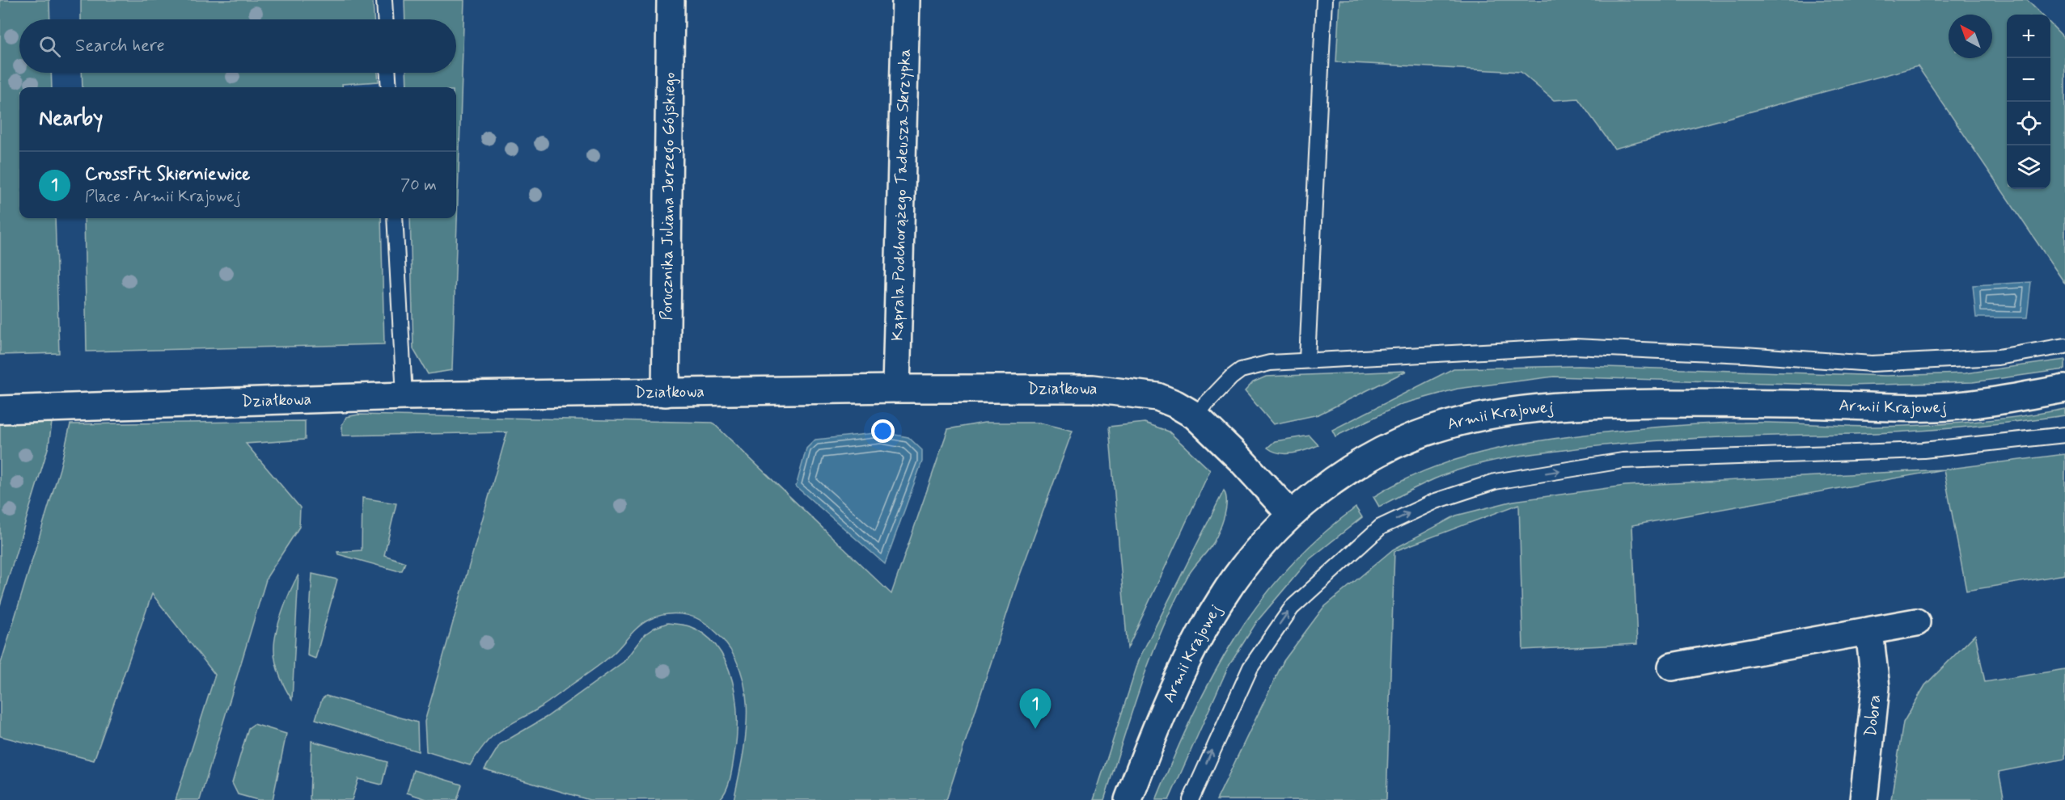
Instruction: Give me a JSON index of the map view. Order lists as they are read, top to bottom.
{
  "streets": {
    "street": [
      "Kaprala Podchorążego Tadeusza Skrzypka",
      "Porucznika Juliana Jerzego Gójskiego",
      "Działkowa",
      "Armii Krajowej",
      "Dobra"
    ]
  },
  "crossings": [
    ["Kaprala Podchorążego Tadeusza Skrzypka", "Działkowa"],
    ["Porucznika Juliana Jerzego Gójskiego", "Działkowa"],
    ["Działkowa", "Armii Krajowej"]
  ],
  "north": "top left",
  "page": {
    "map_buttons": ["+", "−"],
    "search": "Search here",
    "heading": "Nearby",
    "list": [
      {
        "mark": "1",
        "name": "CrossFit Skierniewice",
        "note": "Place · Armii Krajowej",
        "value": "70 m"
      }
    ],
    "pins": "1"
  }
}
